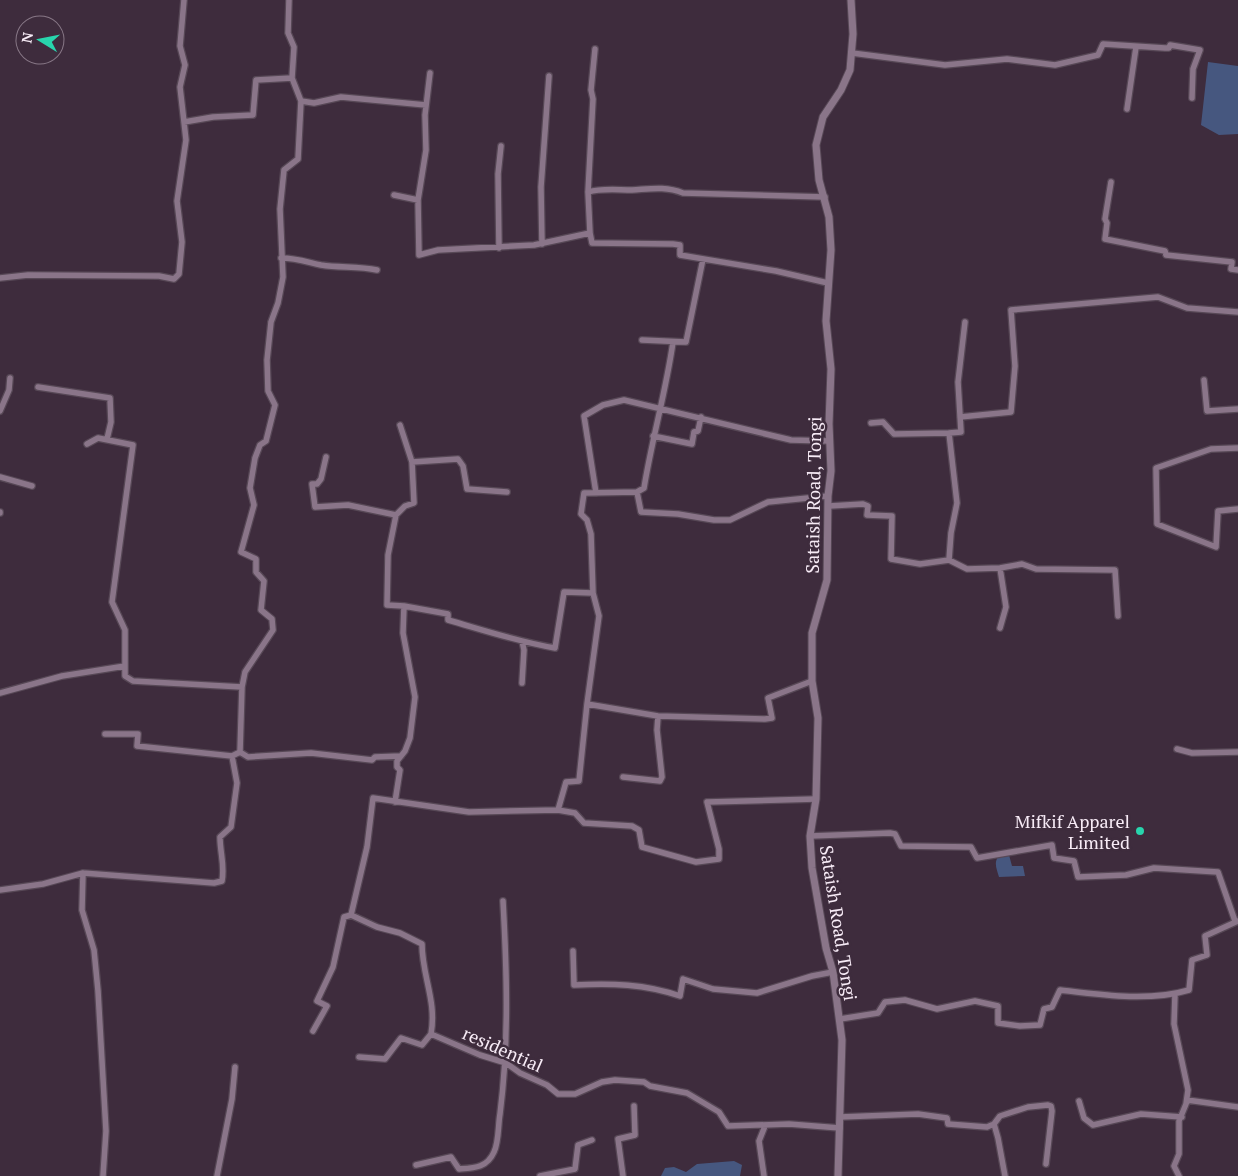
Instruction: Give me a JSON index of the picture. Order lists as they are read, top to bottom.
{
  "streets": {
    "street": ["Sataish Road, Tongi", "residential"]
  },
  "crossings": [
    ["Sataish Road, Tongi", "residential"]
  ],
  "places": ["Mifkif Apparel Limited"],
  "north": "left"
}
